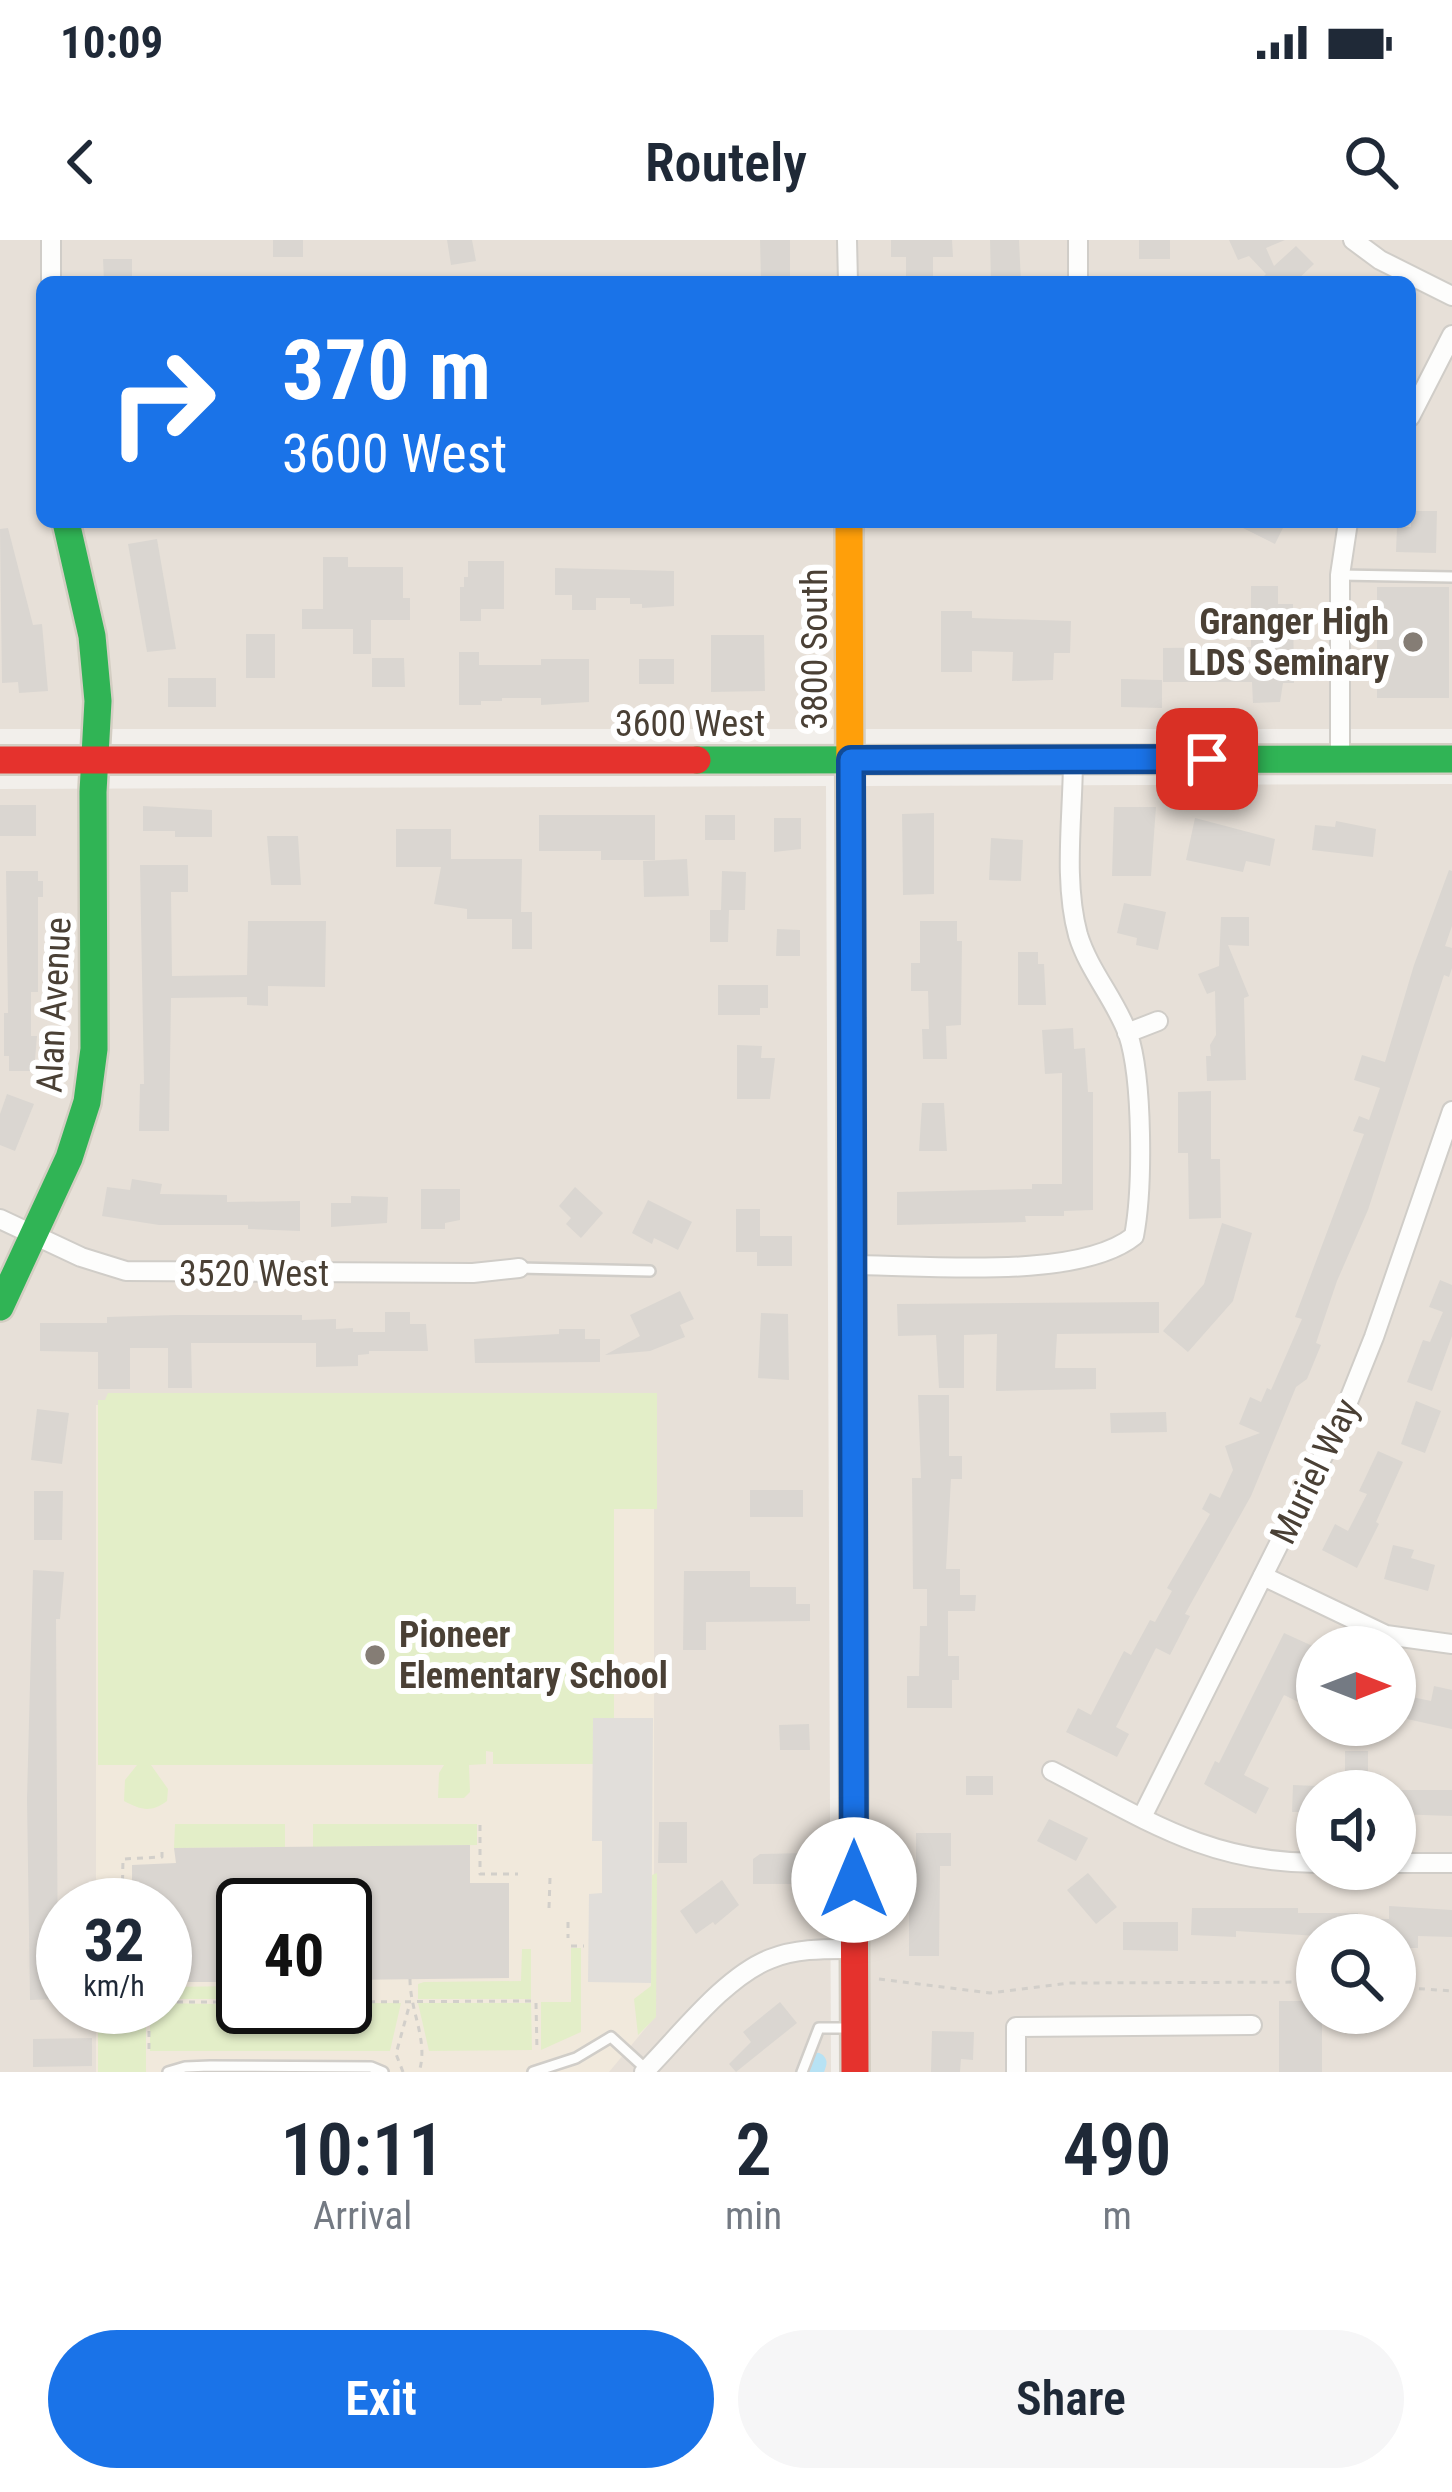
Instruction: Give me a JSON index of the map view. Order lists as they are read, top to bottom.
{
  "streets": {
    "street": [
      "3800 South",
      "3600 West",
      "Alan Avenue",
      "3520 West",
      "Muriel Way"
    ]
  },
  "crossings": [
    ["3800 South", "3600 West"],
    ["3600 West", "Alan Avenue"],
    ["Alan Avenue", "3520 West"]
  ],
  "places": ["Granger High LDS Seminary", "Pioneer Elementary School"],
  "north": "right",
  "page": {
    "status": "10:09",
    "header": "Routely",
    "turn": ["370 m", "3600 West"],
    "speed": "32 km/h",
    "limit": "40",
    "eta": [
      "10:11",
      "Arrival",
      "2",
      "min",
      "490",
      "m"
    ],
    "buttons": ["Exit", "Share"]
  }
}
